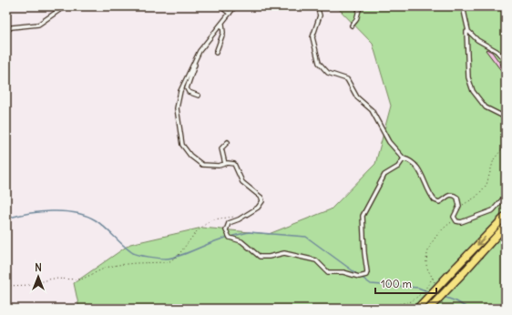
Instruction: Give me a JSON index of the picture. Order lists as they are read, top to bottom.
{
  "scale_bar": "100 m",
  "north": "top"
}
